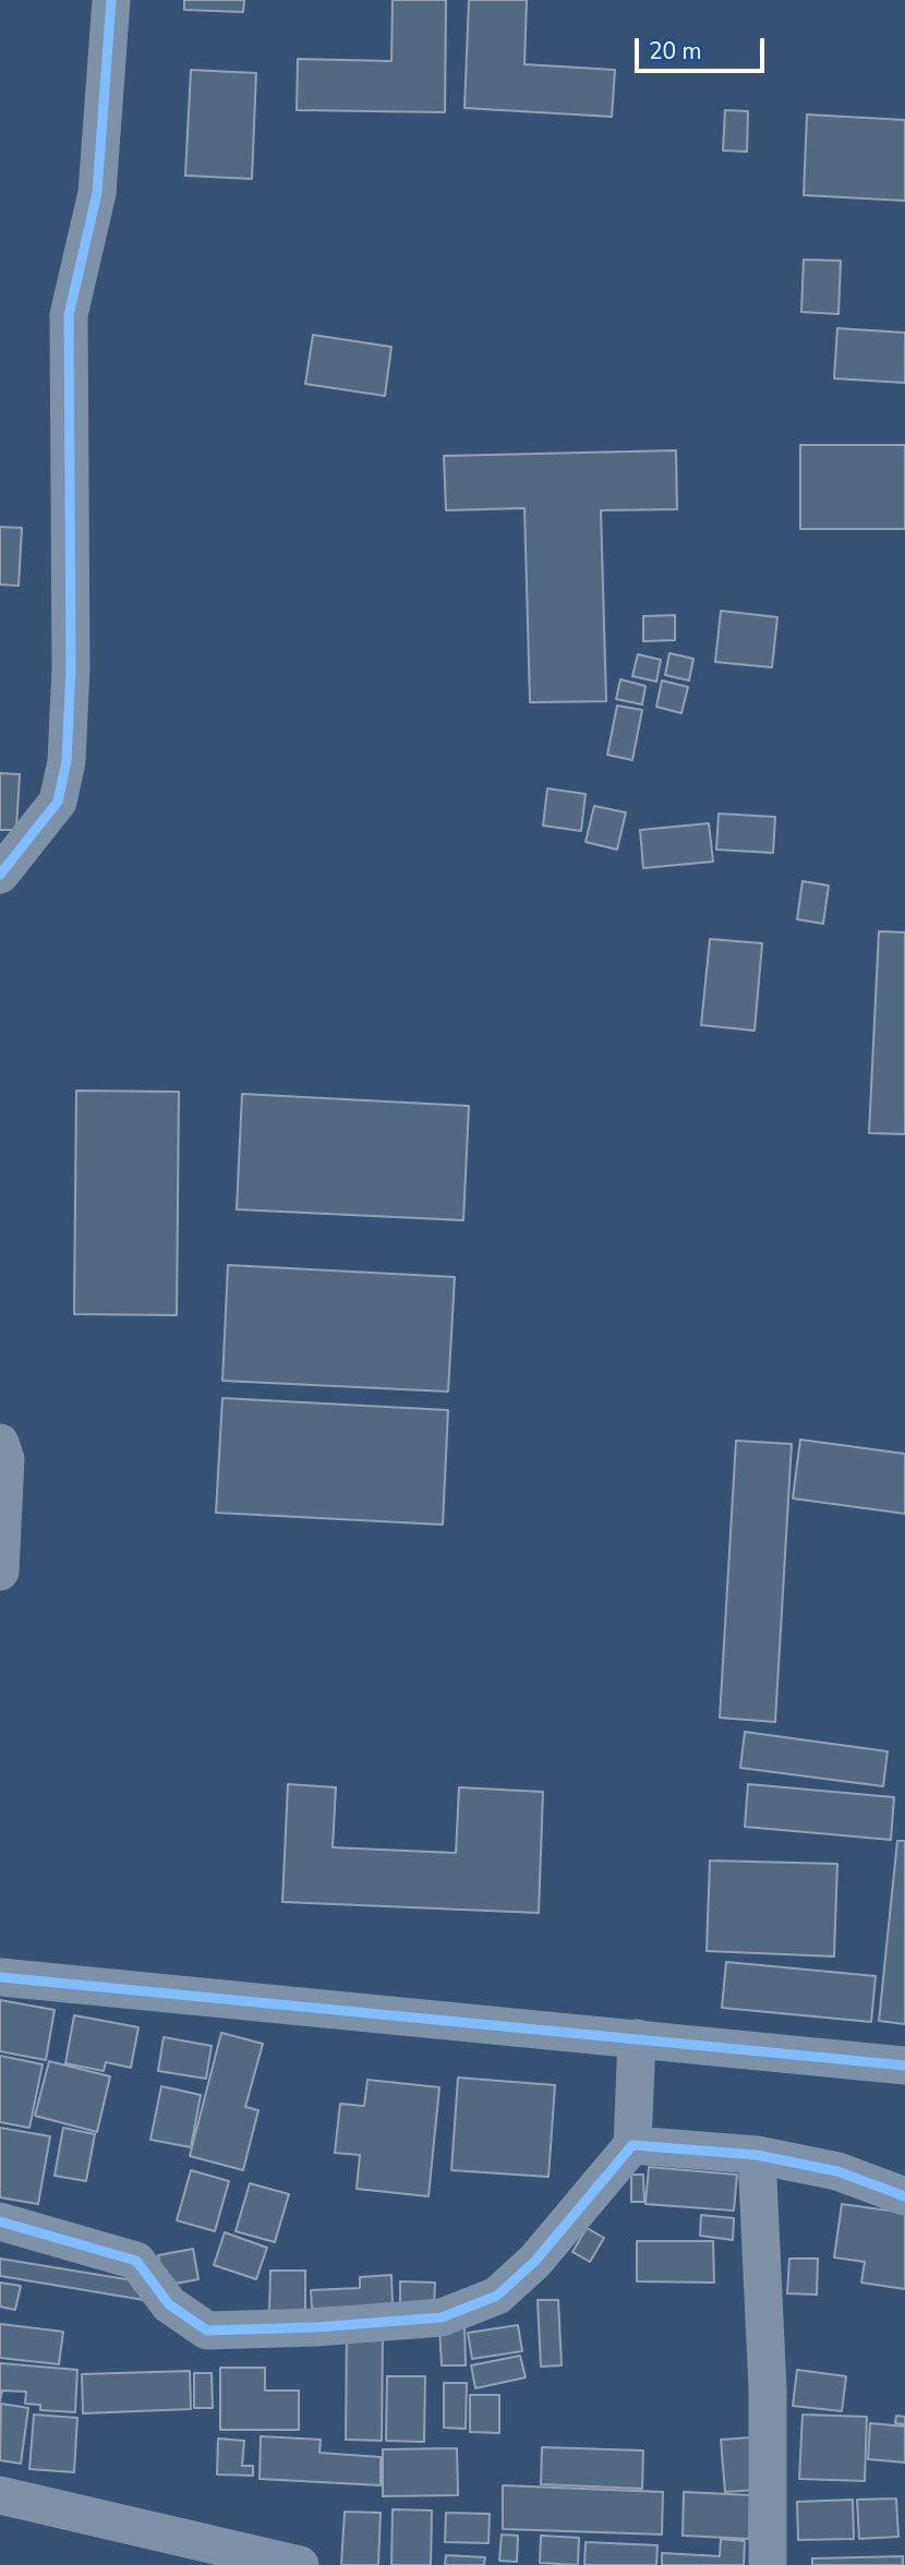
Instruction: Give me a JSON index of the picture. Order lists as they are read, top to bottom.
{
  "scale_bar": "20 m"
}
